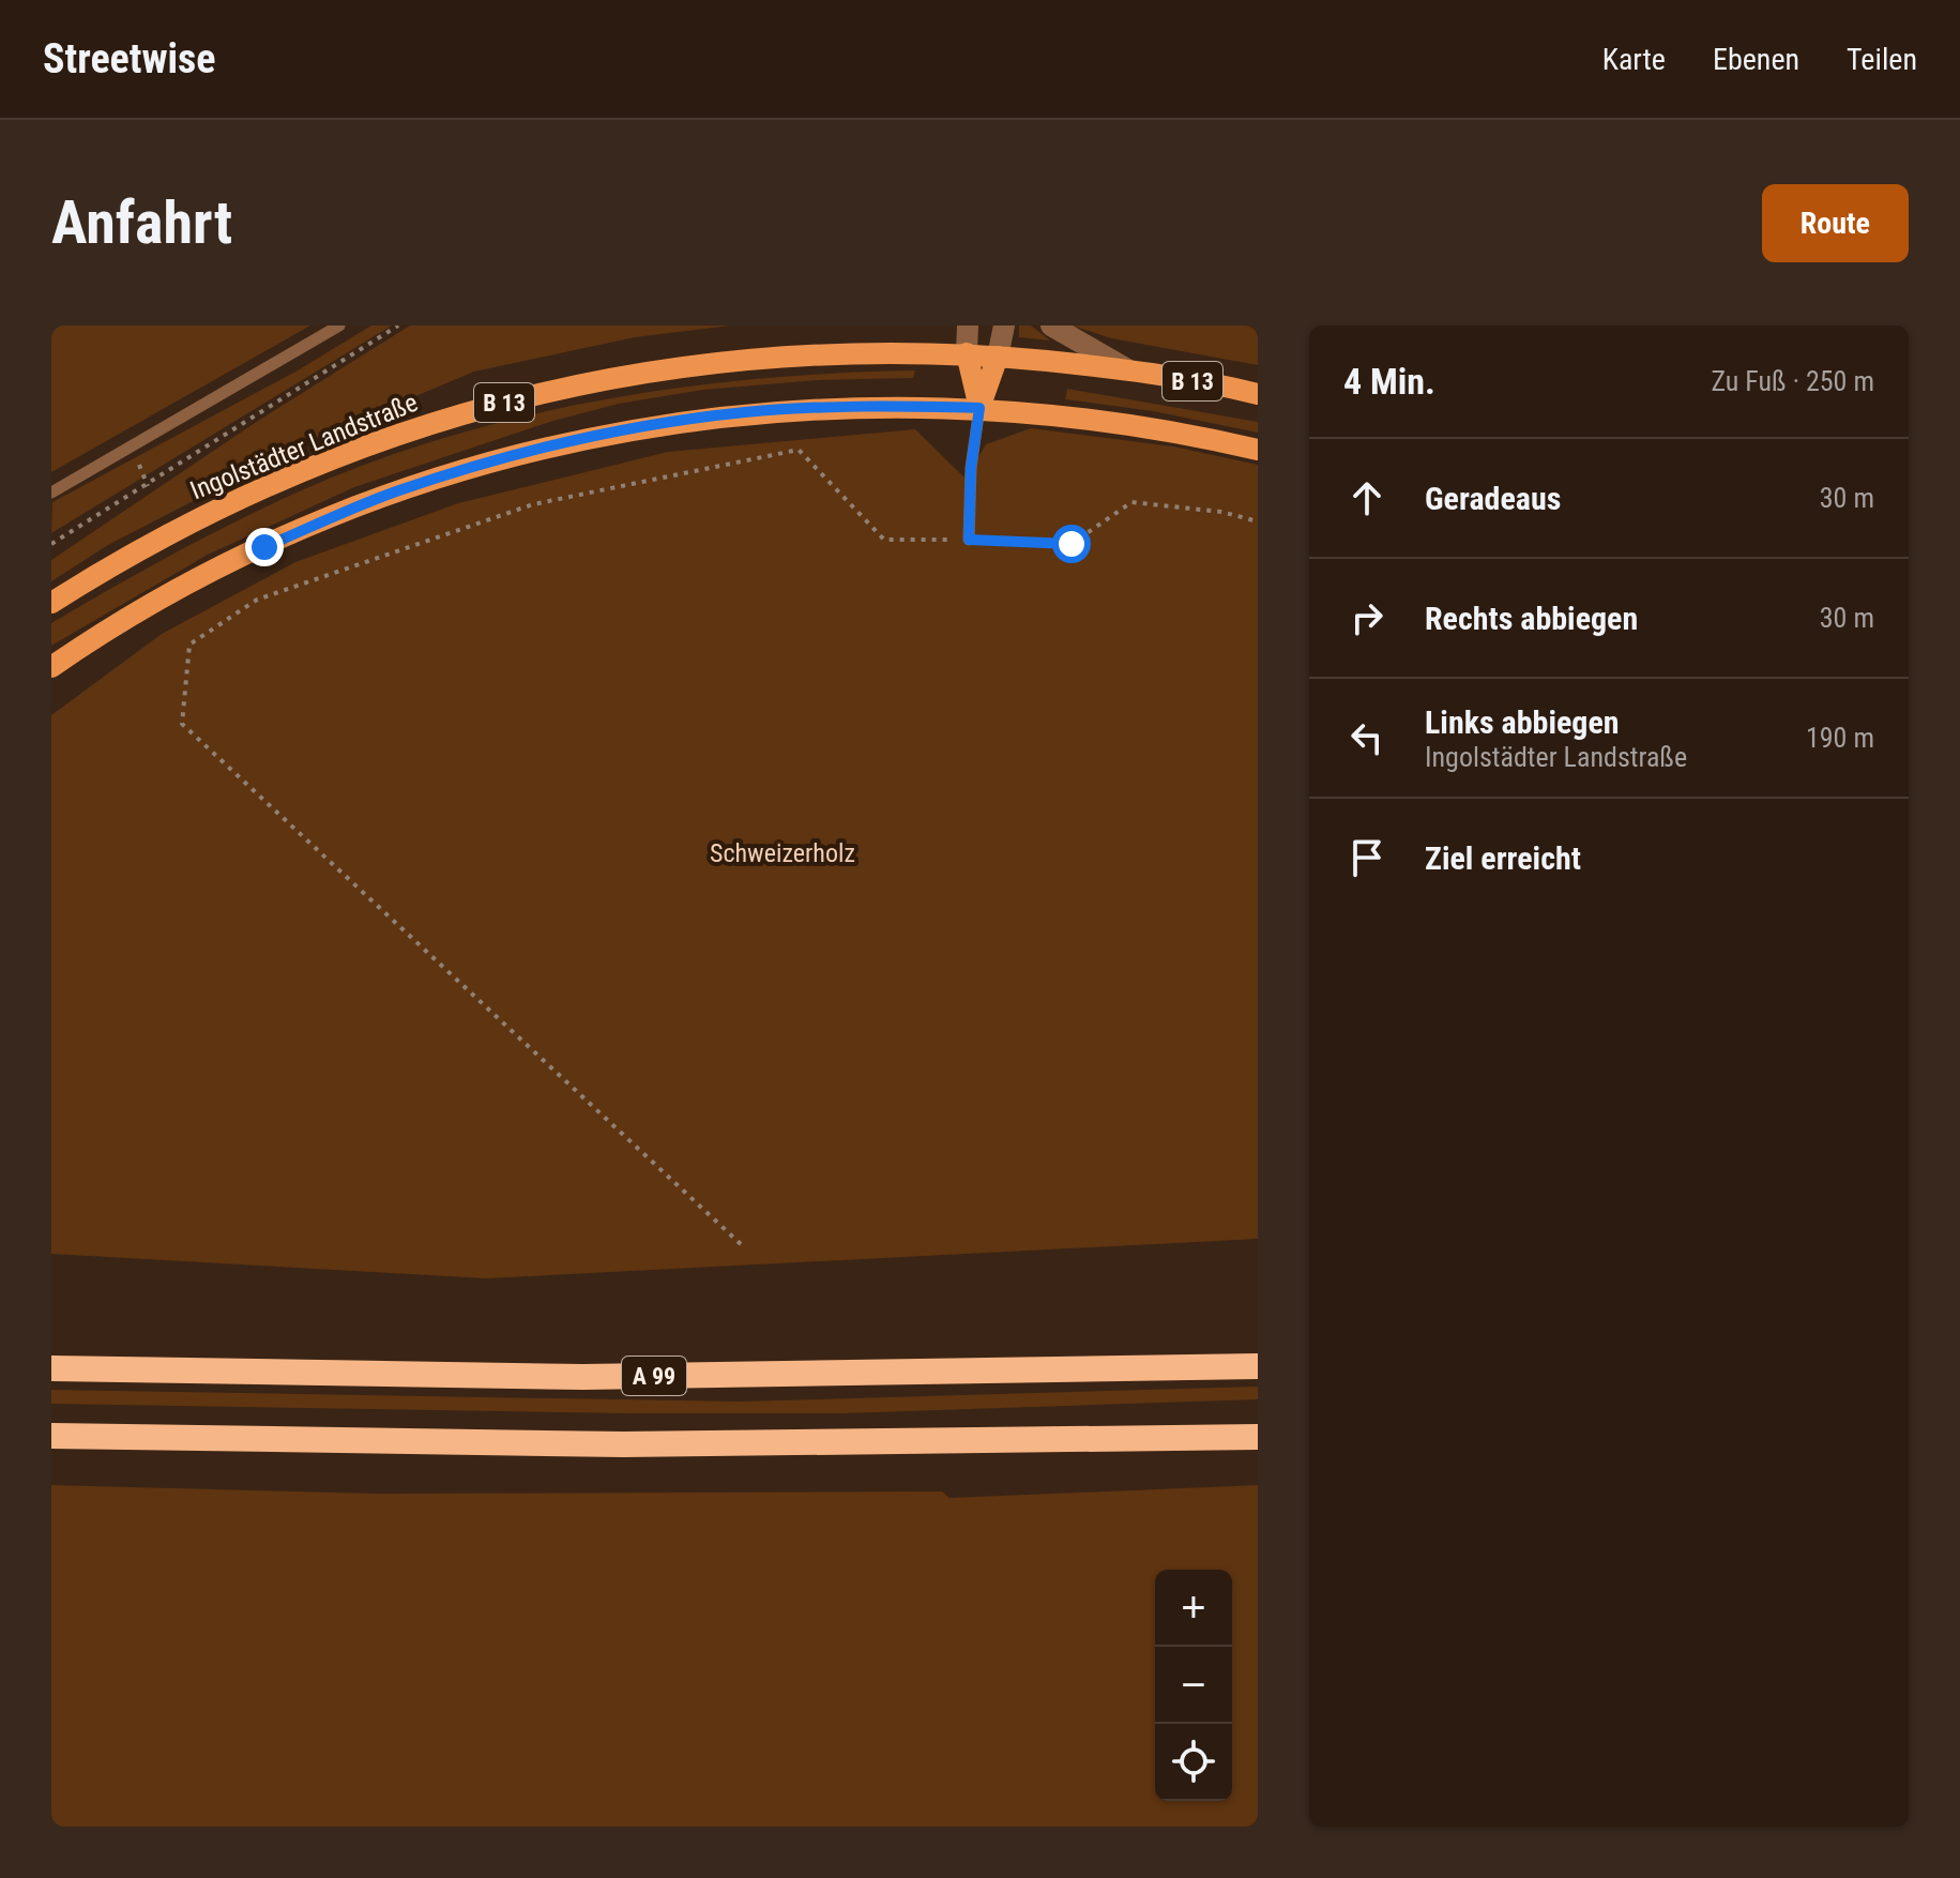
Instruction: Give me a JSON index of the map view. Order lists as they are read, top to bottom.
{
  "streets": {
    "highway": ["A 99"],
    "main road": ["B 13", "Ingolstädter Landstraße"]
  },
  "parks": ["Schweizerholz"],
  "page": {
    "header": "Streetwise",
    "nav": ["Karte", "Ebenen", "Teilen"],
    "buttons": "Route",
    "title": "Anfahrt",
    "heading": ["4 Min.", "Zu Fuß · 250 m"],
    "list": [
      ["Geradeaus", "30 m"],
      ["Rechts abbiegen", "30 m"],
      ["Links abbiegen", "Ingolstädter Landstraße", "190 m"],
      "Ziel erreicht"
    ],
    "map_buttons": ["+", "−"]
  }
}
